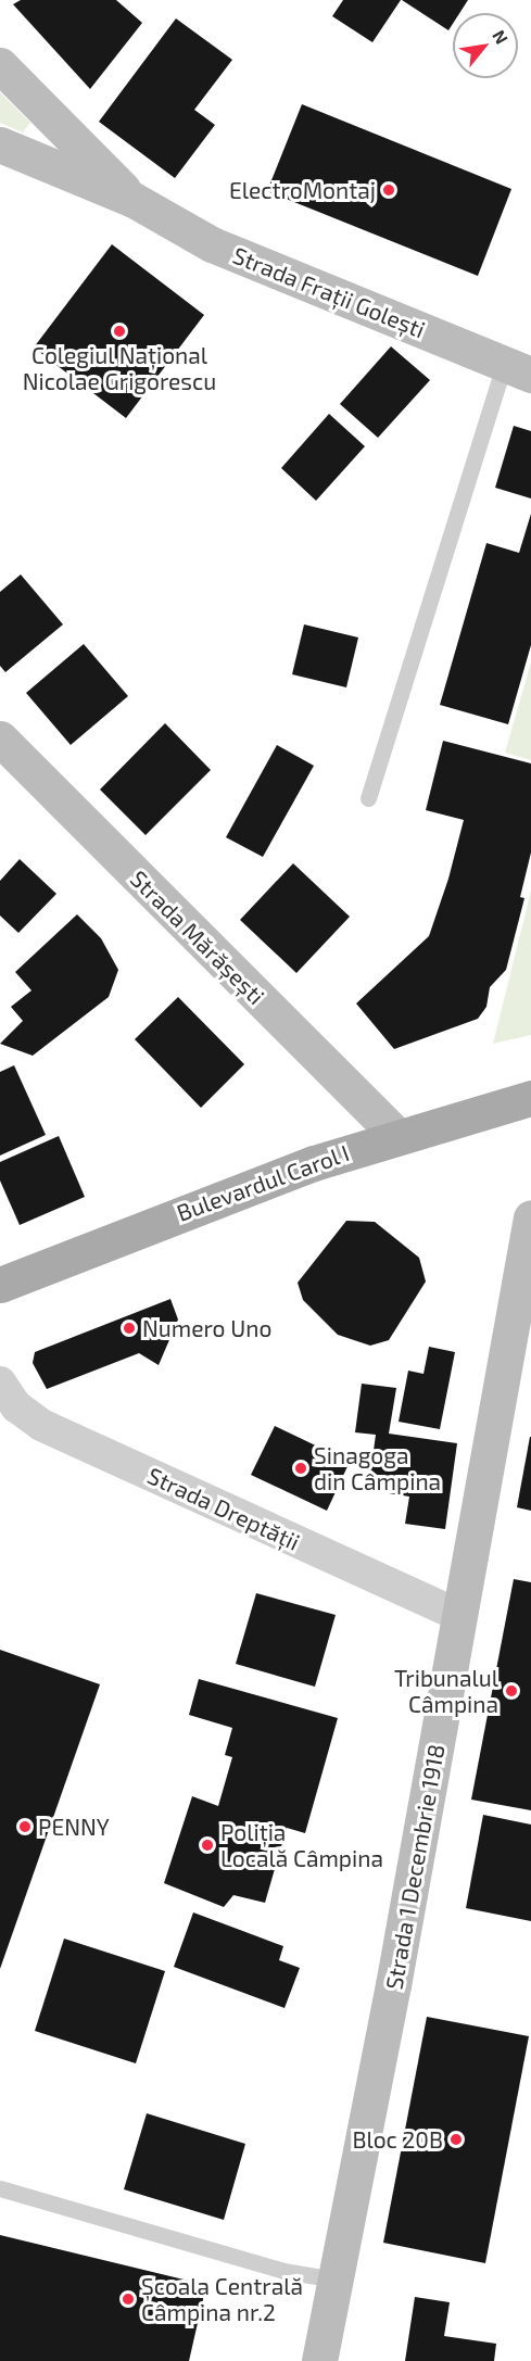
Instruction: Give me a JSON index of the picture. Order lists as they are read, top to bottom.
{
  "streets": {
    "main road": ["Bulevardul Carol I"],
    "street": [
      "Strada Frații Golești",
      "Strada Mărășești",
      "Strada Dreptății",
      "Strada 1 Decembrie 1918"
    ]
  },
  "crossings": [
    ["Strada Mărășești", "Bulevardul Carol I"],
    ["Strada Dreptății", "Strada 1 Decembrie 1918"]
  ],
  "places": [
    "ElectroMontaj",
    "Colegiul Național Nicolae Grigorescu",
    "Numero Uno",
    "Sinagoga din Câmpina",
    "Tribunalul Câmpina",
    "PENNY",
    "Poliția Locală Câmpina",
    "Bloc 20B",
    "Școala Centrală Câmpina nr.2"
  ],
  "north": "top right"
}
